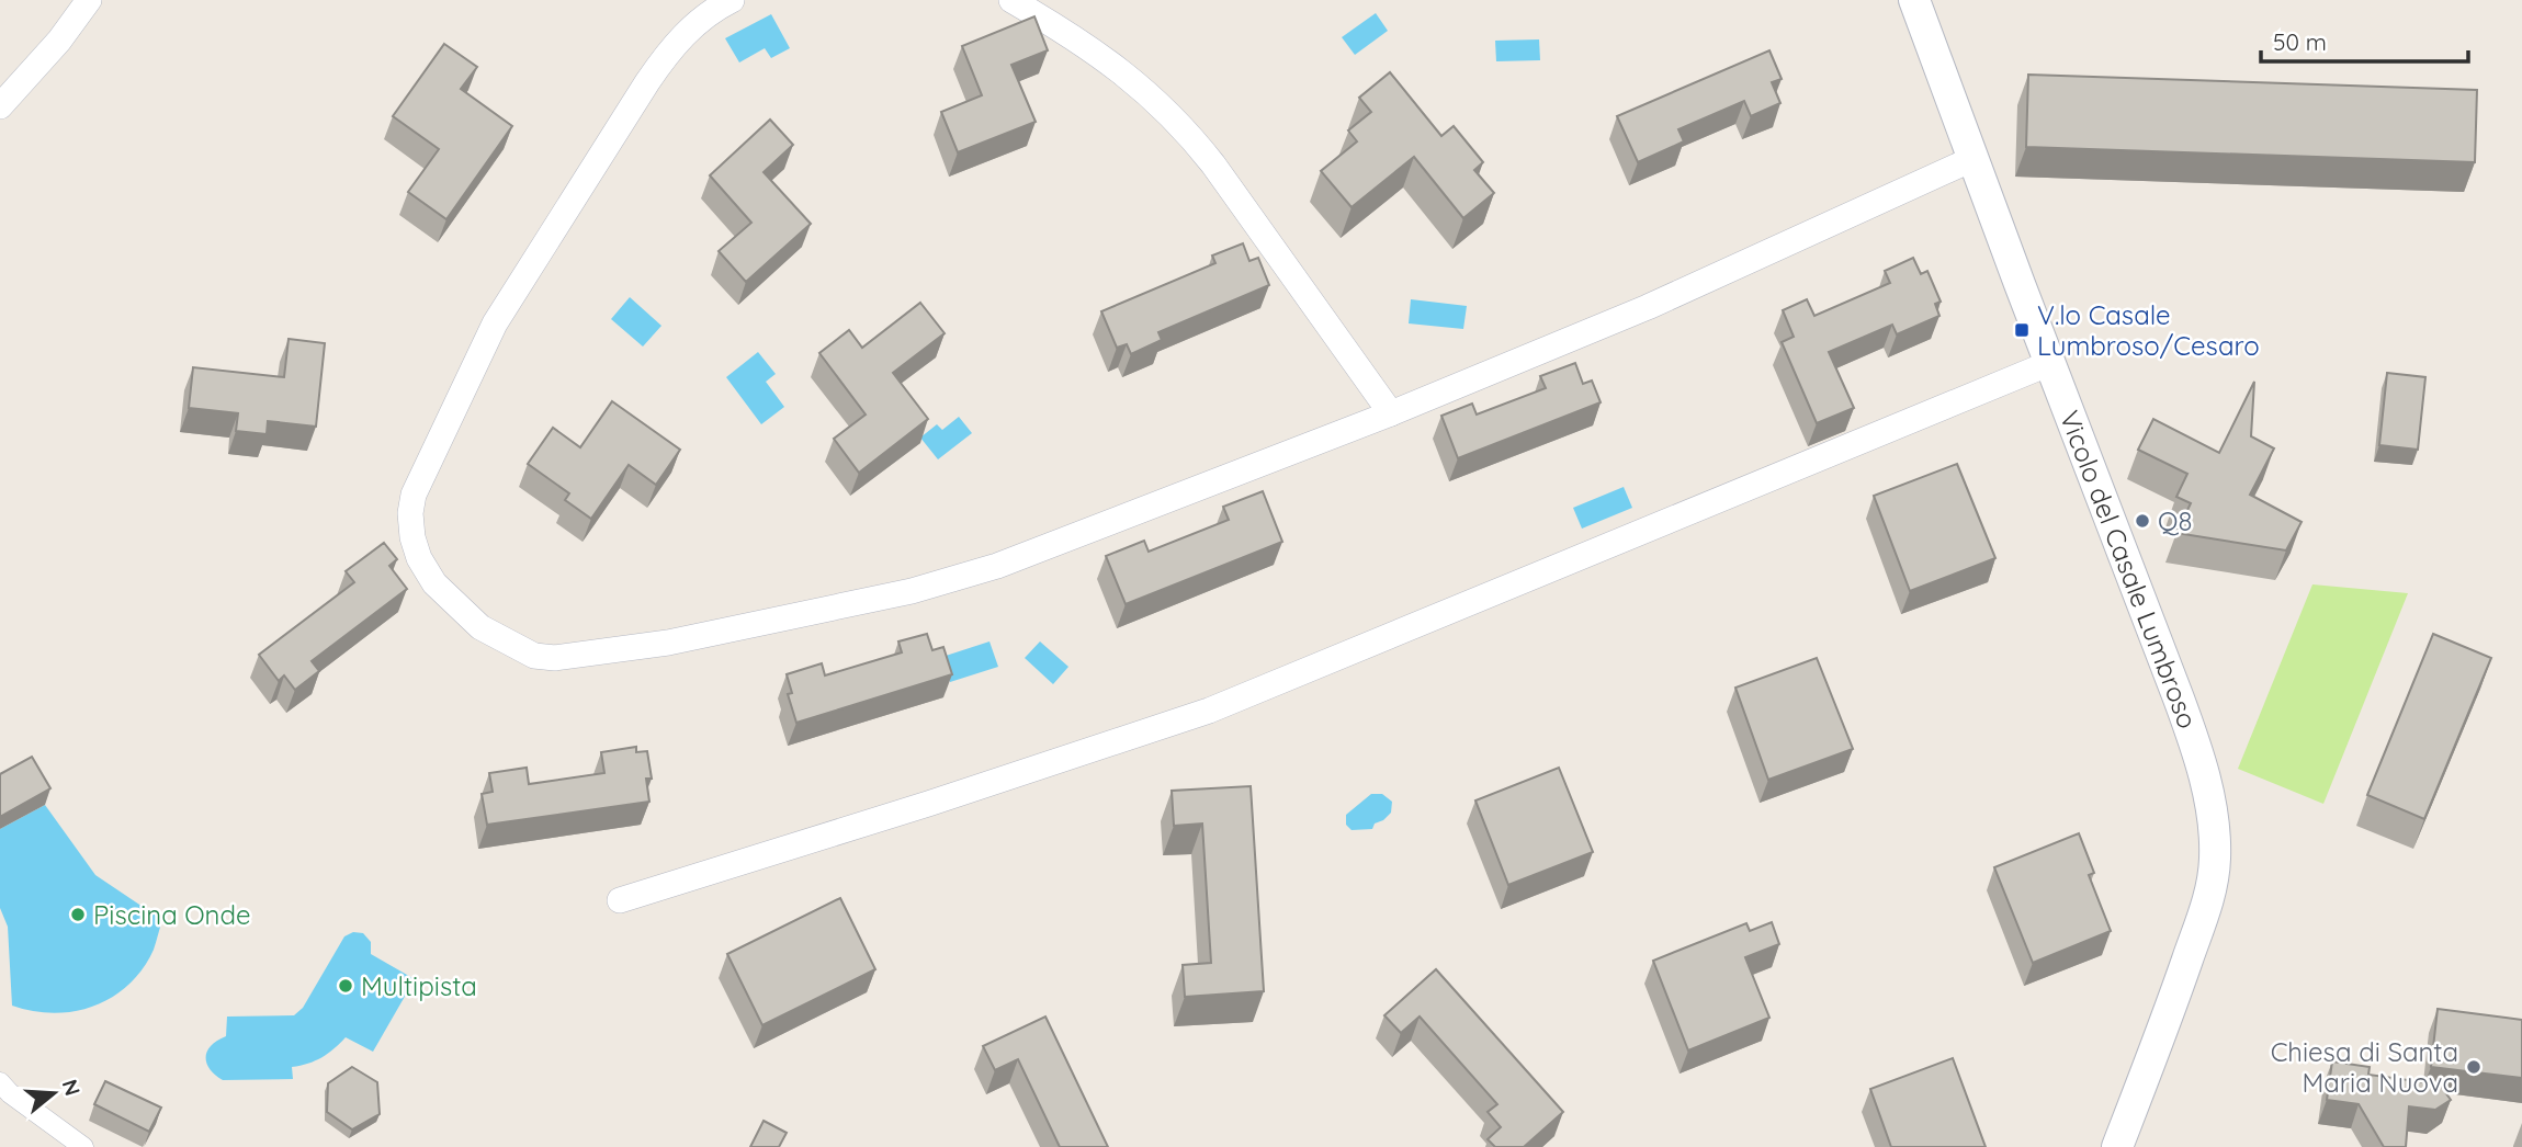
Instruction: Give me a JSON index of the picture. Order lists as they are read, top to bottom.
{
  "streets": {
    "street": ["Vicolo del Casale Lumbroso"]
  },
  "places": {
    "transit": ["V.lo Casale Lumbroso/Cesaro"],
    "other": [
      "Q8",
      "Piscina Onde",
      "Multipista",
      "Chiesa di Santa Maria Nuova"
    ]
  },
  "scale_bar": "50 m",
  "north": "right"
}
